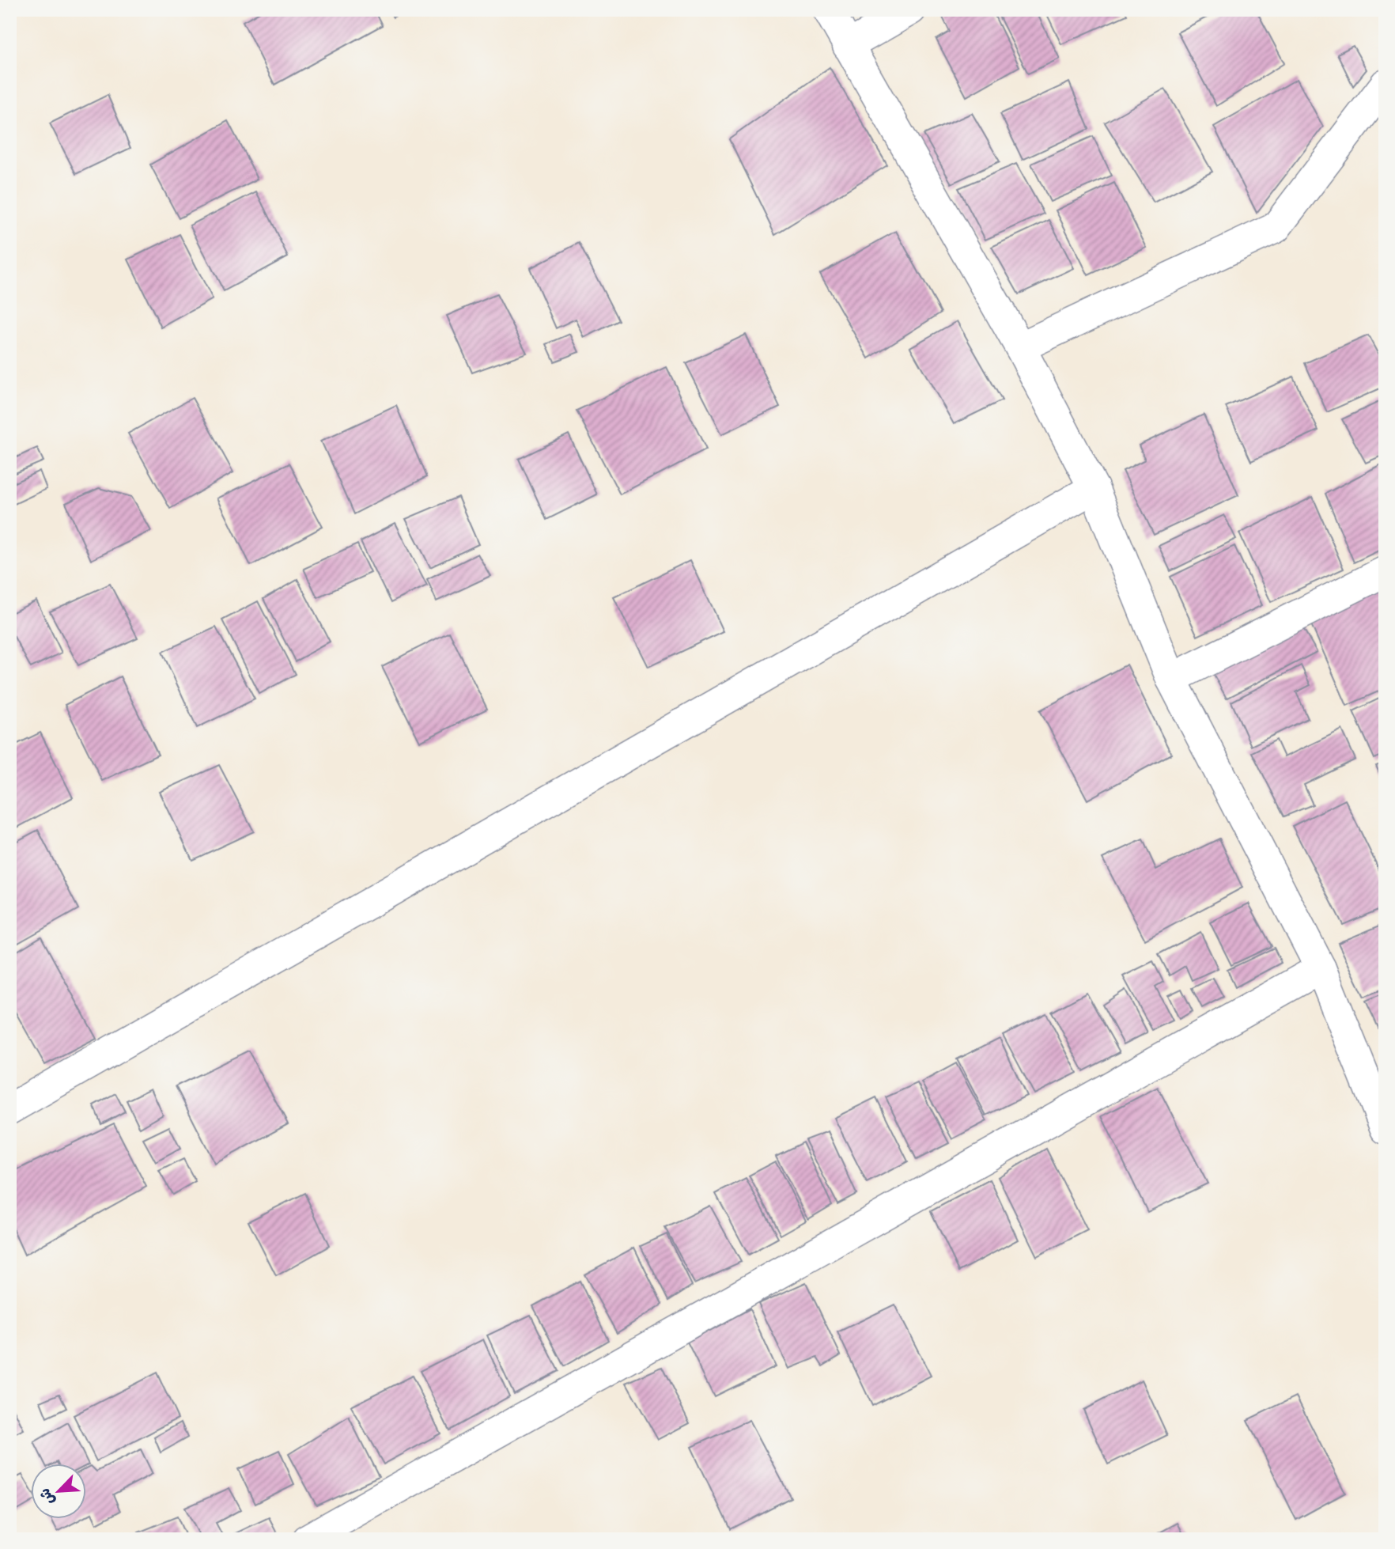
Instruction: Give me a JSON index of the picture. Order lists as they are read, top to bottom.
{
  "north": "bottom left"
}
